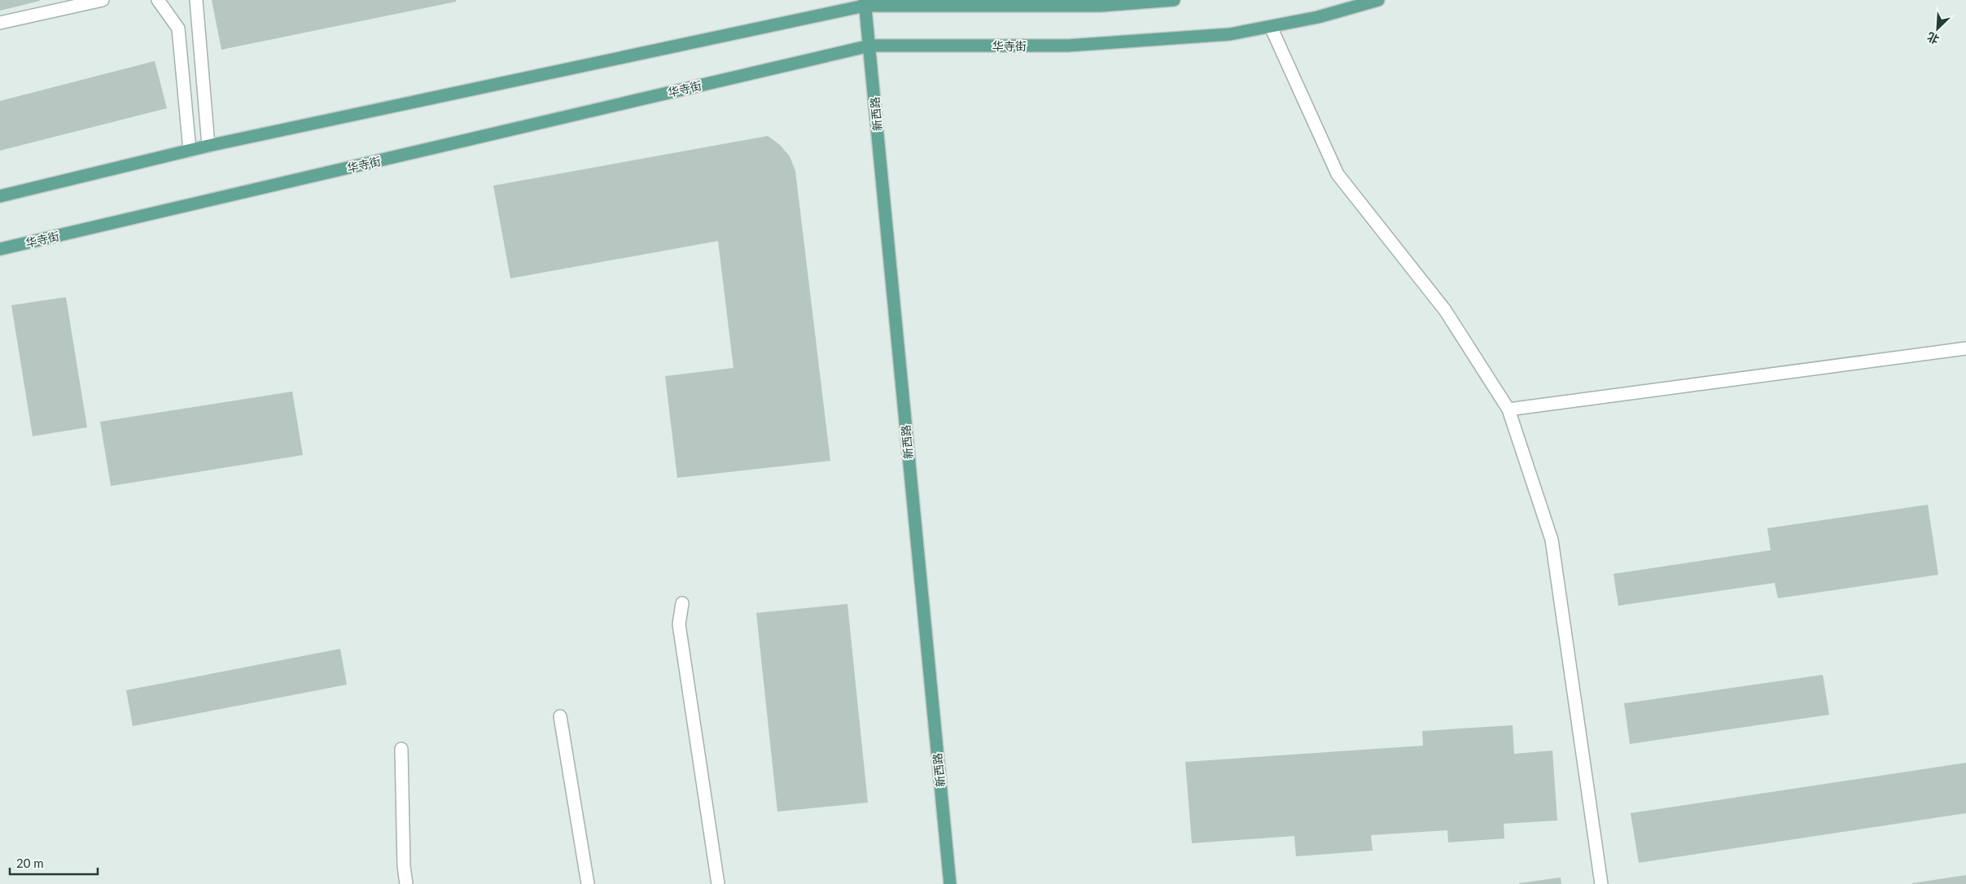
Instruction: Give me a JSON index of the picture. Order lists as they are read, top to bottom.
{
  "streets": {
    "main road": ["华寺街", "新西路"]
  },
  "crossings": [
    ["华寺街", "新西路"]
  ],
  "scale_bar": "20 m",
  "north": "bottom left"
}
